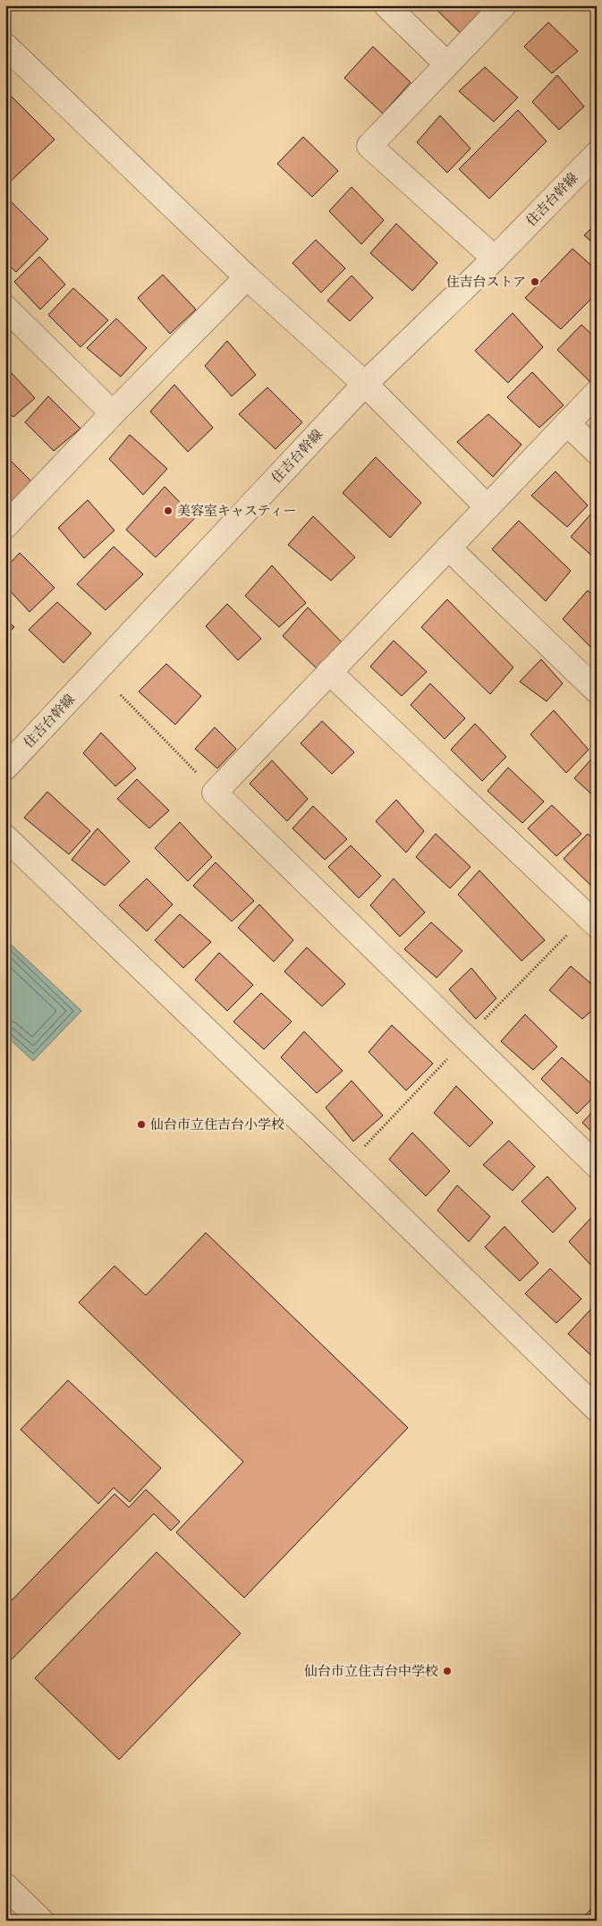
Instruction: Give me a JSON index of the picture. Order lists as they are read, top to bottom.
{
  "streets": {
    "street": ["住吉台幹線"]
  },
  "places": [
    "住吉台ストア",
    "美容室キャスティー",
    "仙台市立住吉台小学校",
    "仙台市立住吉台中学校"
  ]
}
